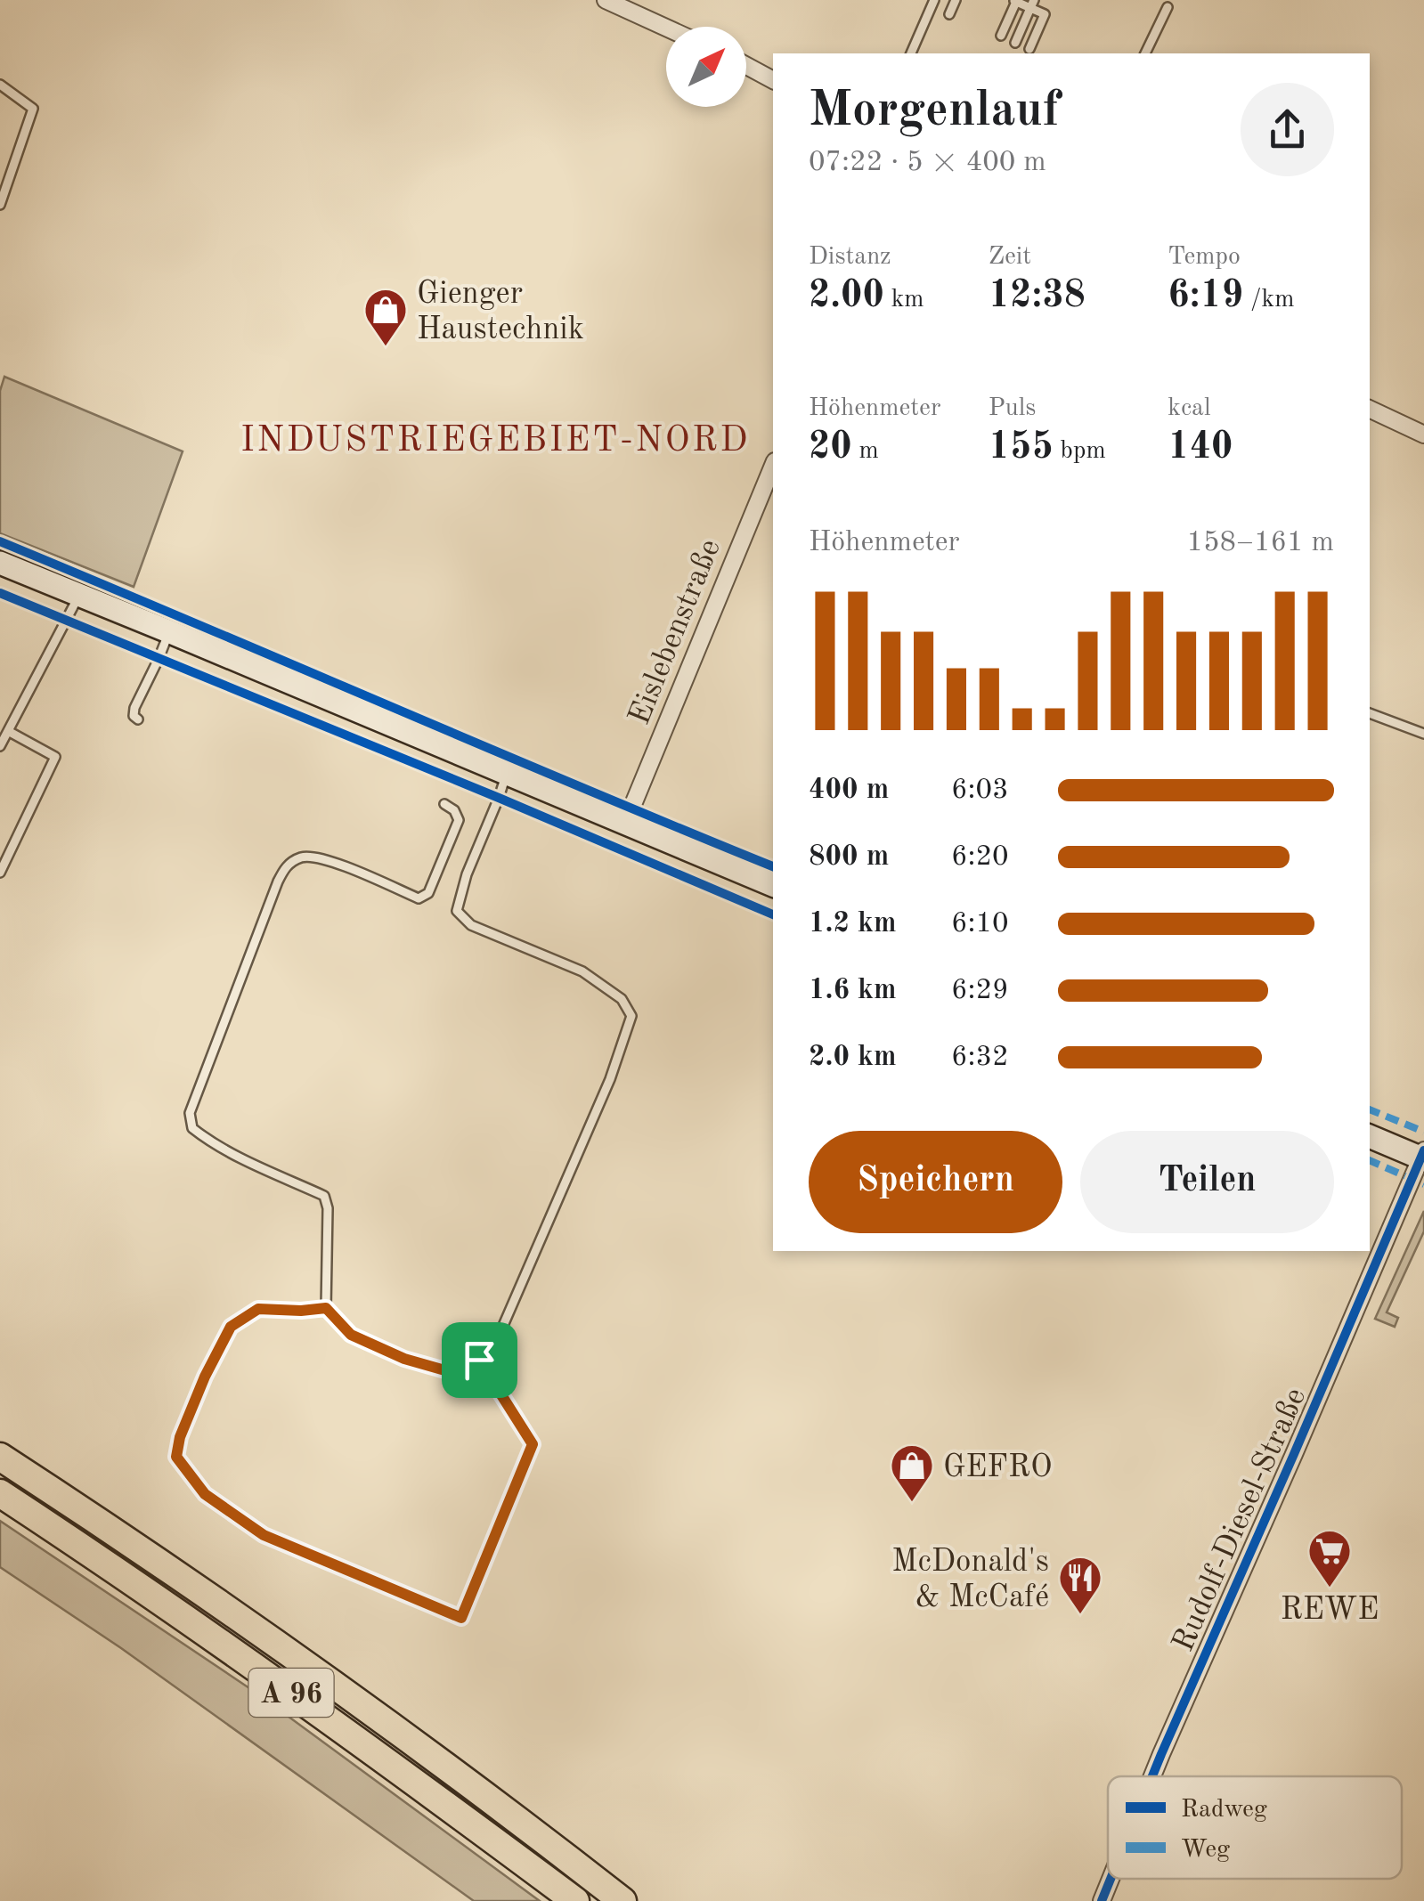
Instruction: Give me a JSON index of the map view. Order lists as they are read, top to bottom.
{
  "streets": {
    "highway": ["A 96"],
    "street": ["Eislebenstraße", "Rudolf-Diesel-Straße"]
  },
  "districts": ["INDUSTRIEGEBIET-NORD"],
  "places": {
    "shop": ["Gienger Haustechnik", "GEFRO"],
    "supermarket": ["REWE"],
    "restaurant": ["McDonald's & McCafé"]
  },
  "legend": ["Radweg", "Weg"],
  "north": "top right",
  "page": {
    "heading": ["Morgenlauf", "07:22 · 5 × 400 m"],
    "stats": [
      ["Distanz", "2.00 km"],
      ["Zeit", "12:38"],
      ["Tempo", "6:19 /km"],
      ["Höhenmeter", "20 m"],
      ["Puls", "155 bpm"],
      ["kcal", "140"]
    ],
    "chart": ["Höhenmeter", "158–161 m"],
    "list": [
      {
        "name": "400 m",
        "note": "6:03"
      },
      {
        "name": "800 m",
        "note": "6:20"
      },
      {
        "name": "1.2 km",
        "note": "6:10"
      },
      {
        "name": "1.6 km",
        "note": "6:29"
      },
      {
        "name": "2.0 km",
        "note": "6:32"
      }
    ],
    "buttons": ["Speichern", "Teilen"]
  }
}
